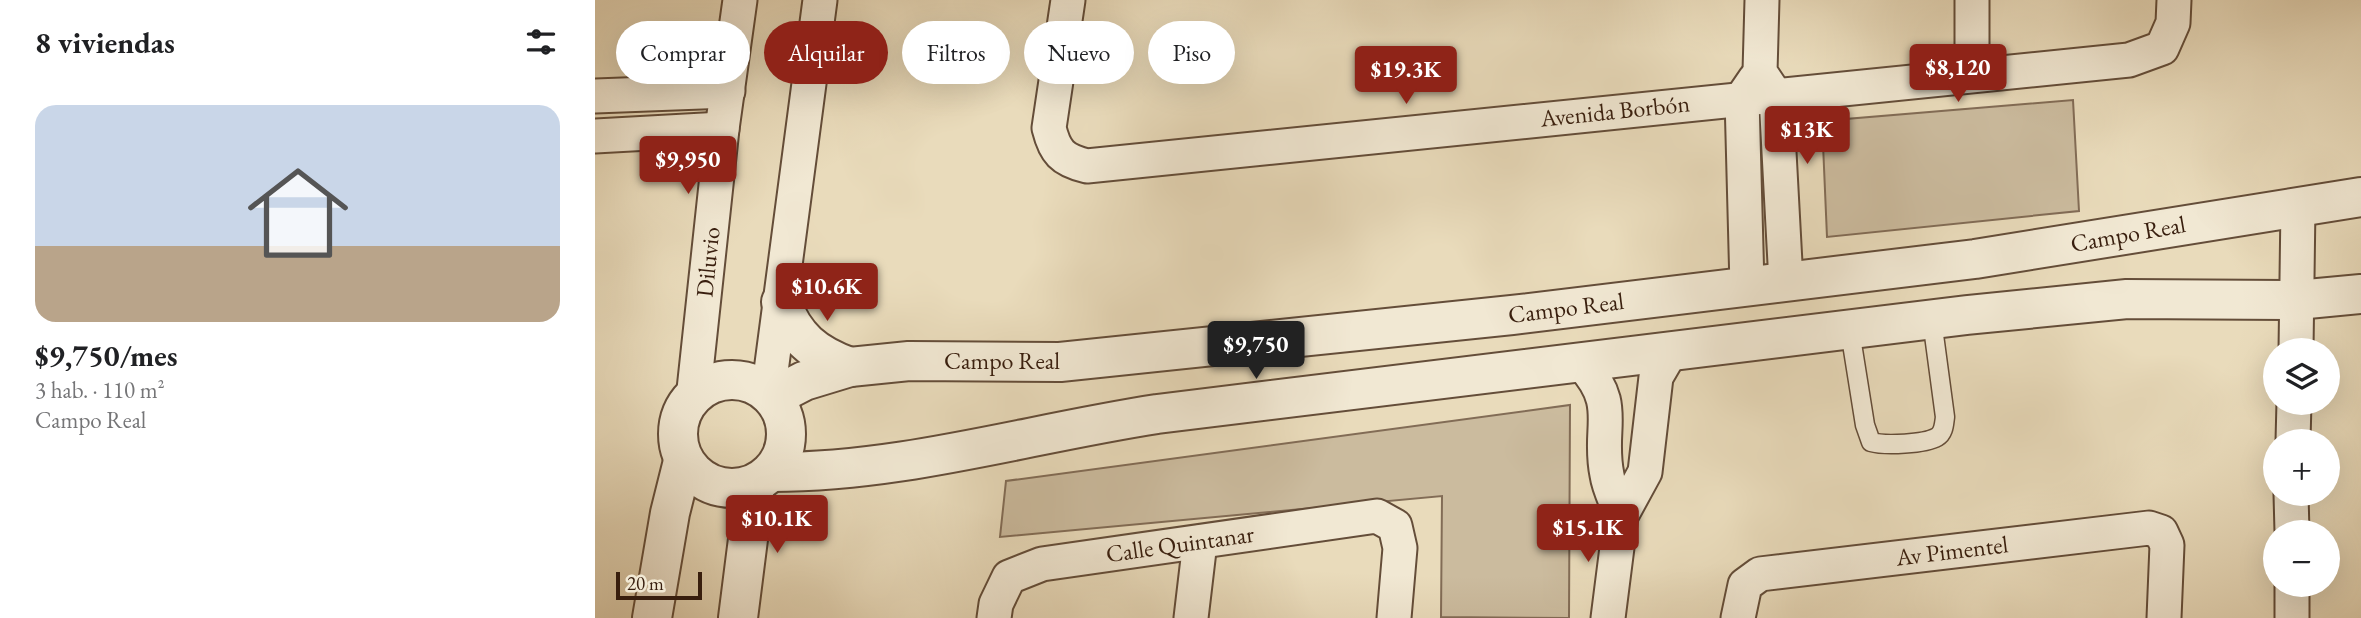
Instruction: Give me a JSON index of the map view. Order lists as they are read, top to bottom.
{
  "streets": {
    "street": [
      "Avenida Borbón",
      "Campo Real",
      "Diluvio",
      "Calle Quintanar",
      "Av Pimentel"
    ]
  },
  "crossings": [
    ["Campo Real", "Diluvio"]
  ],
  "scale_bar": "20 m",
  "page": {
    "heading": "8 viviendas",
    "chip": [
      "Comprar",
      "Alquilar",
      "Filtros",
      "Nuevo",
      "Piso"
    ],
    "price": [
      "$8,120",
      "$19.3K",
      "$13K",
      "$9,950",
      "$10.6K",
      "$9,750",
      "$10.1K",
      "$15.1K"
    ],
    "list": [
      {
        "name": "$9,750/mes",
        "note": "3 hab. · 110 m² · Campo Real"
      }
    ],
    "map_buttons": ["+", "−"],
    "scale": "20 m"
  }
}
